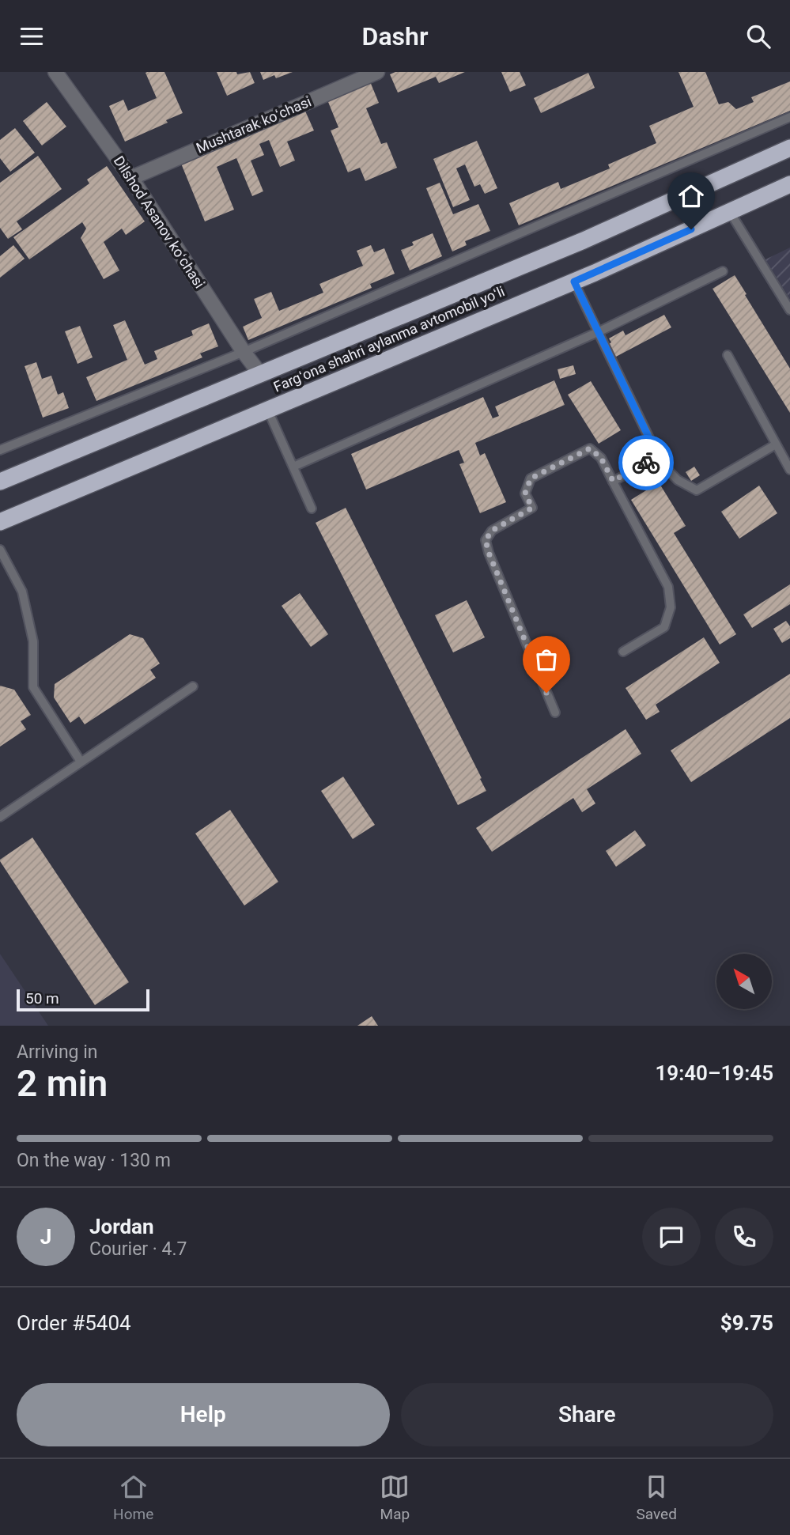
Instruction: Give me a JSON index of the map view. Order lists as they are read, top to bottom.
{
  "streets": {
    "highway": ["Fargʻona shahri aylanma avtomobil yoʻli"],
    "street": ["Mushtarak koʻchasi", "Dilshod Asanov koʻchasi"]
  },
  "crossings": [
    ["Mushtarak koʻchasi", "Dilshod Asanov koʻchasi"],
    ["Dilshod Asanov koʻchasi", "Fargʻona shahri aylanma avtomobil yoʻli"]
  ],
  "scale_bar": "50 m",
  "north": "top left",
  "page": {
    "header": "Dashr",
    "scale": "50 m",
    "heading": ["2 min", "Arriving in", "19:40–19:45"],
    "panel": [
      "Jordan",
      "Courier · 4.7",
      "Order #5404",
      "$9.75"
    ],
    "bar": "On the way · 130 m",
    "round": "J",
    "buttons": ["Help", "Share"],
    "tabs": ["Home", "Map", "Saved"]
  }
}
